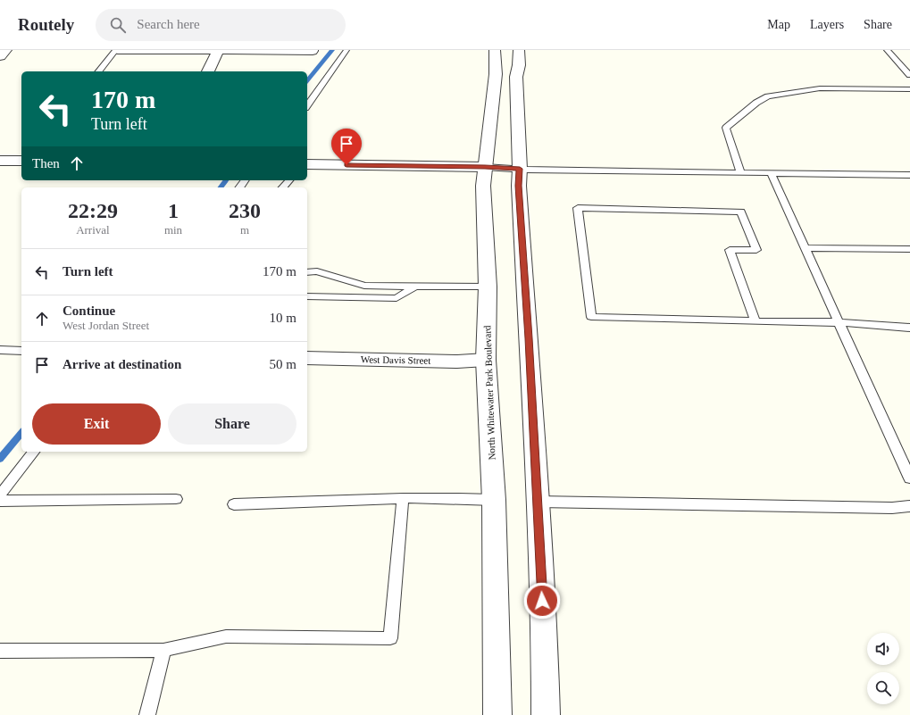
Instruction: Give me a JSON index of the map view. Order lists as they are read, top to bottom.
{
  "streets": {
    "street": ["West Davis Street", "North Whitewater Park Boulevard"]
  },
  "crossings": [
    ["West Davis Street", "North Whitewater Park Boulevard"]
  ],
  "page": {
    "header": "Routely",
    "search": "Search here",
    "nav": ["Map", "Layers", "Share"],
    "turn": ["170 m", "Turn left"],
    "then": "Then",
    "eta": [
      "22:29",
      "Arrival",
      "1",
      "min",
      "230",
      "m"
    ],
    "list": [
      {
        "name": "Turn left",
        "value": "170 m"
      },
      {
        "name": "Continue",
        "note": "West Jordan Street",
        "value": "10 m"
      },
      {
        "name": "Arrive at destination",
        "value": "50 m"
      }
    ],
    "buttons": ["Exit", "Share"]
  }
}
